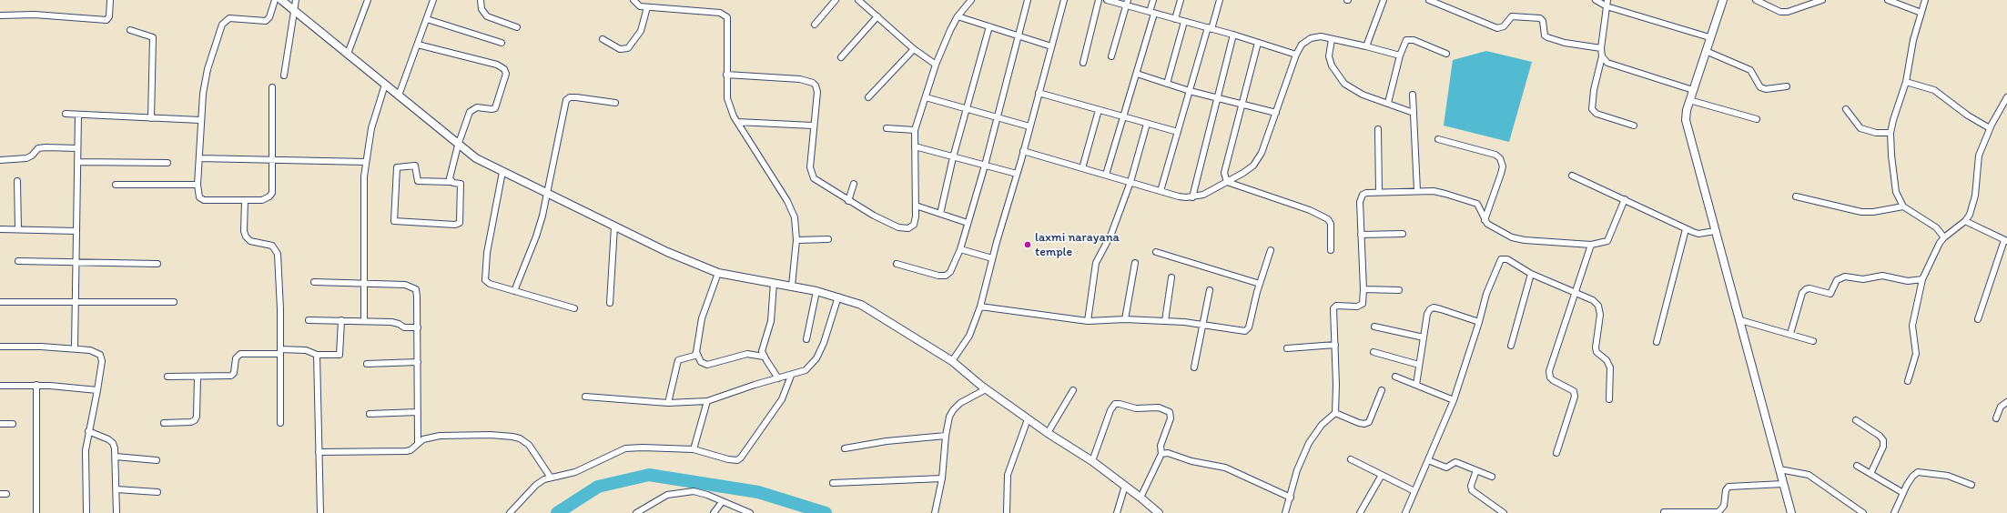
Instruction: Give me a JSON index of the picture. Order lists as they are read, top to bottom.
{
  "places": ["laxmi narayana temple"]
}
